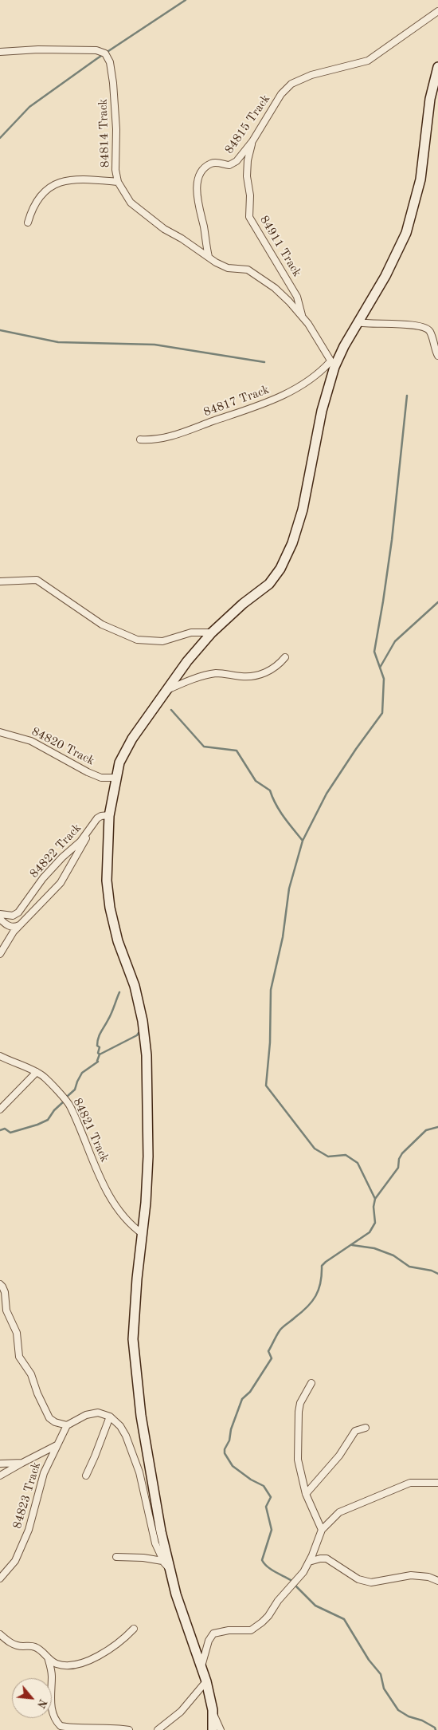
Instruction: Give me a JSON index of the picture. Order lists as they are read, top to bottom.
{
  "streets": {
    "street": [
      "84815 Track",
      "84814 Track",
      "84911 Track",
      "84817 Track",
      "84820 Track",
      "84822 Track",
      "84821 Track",
      "84823 Track"
    ]
  },
  "crossings": [
    ["84815 Track", "84814 Track"],
    ["84815 Track", "84911 Track"],
    ["84814 Track", "84911 Track"]
  ],
  "north": "bottom right"
}
